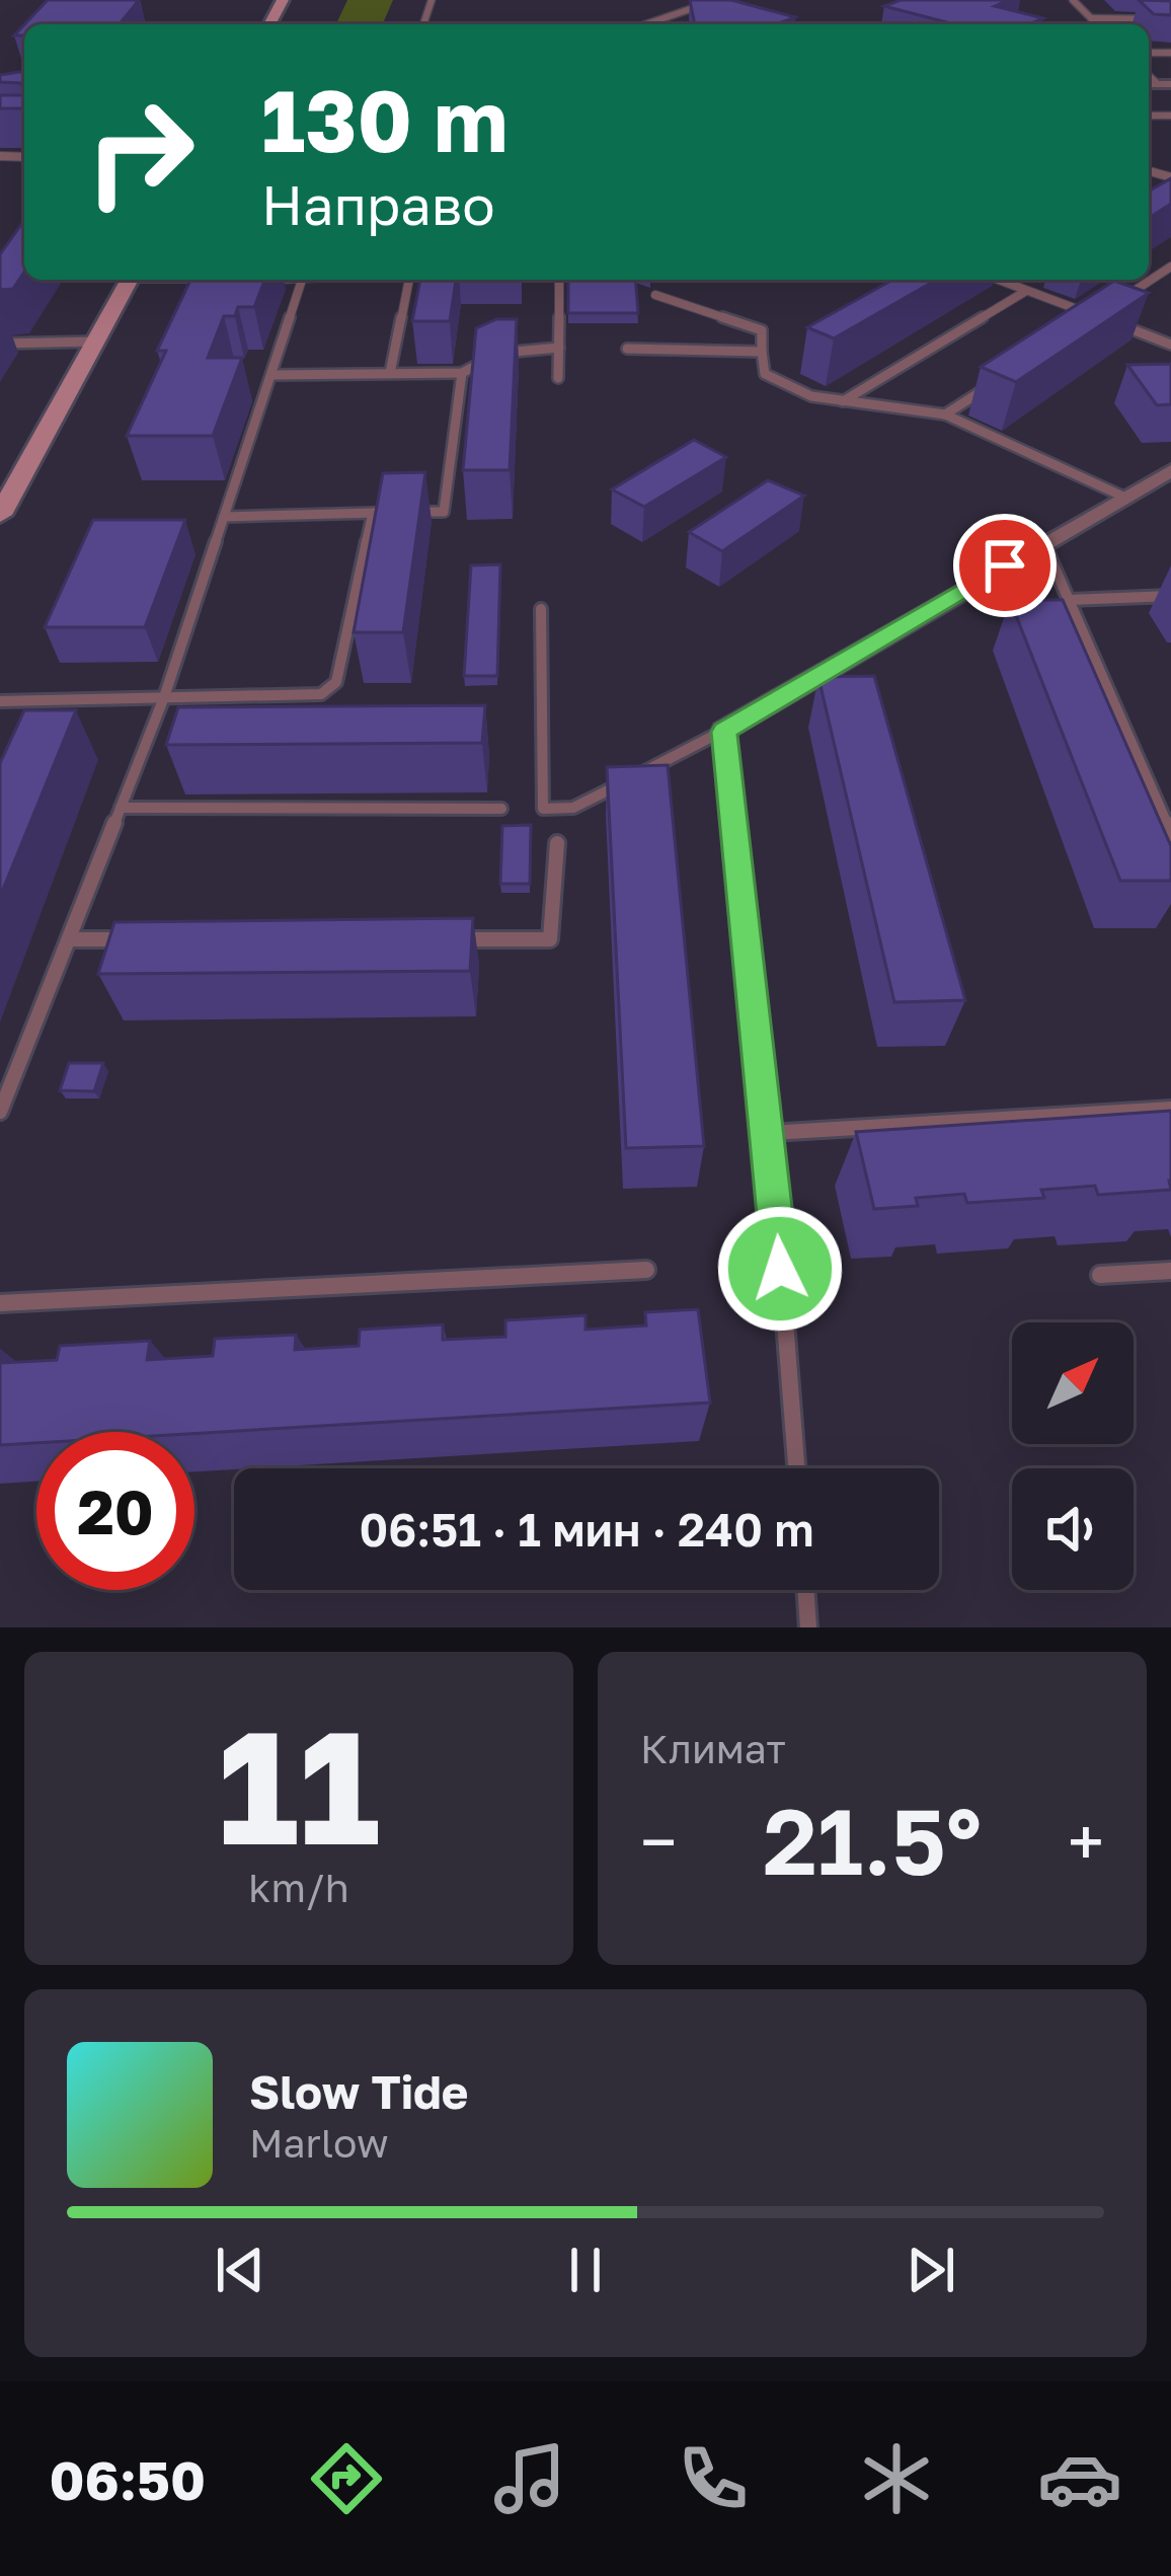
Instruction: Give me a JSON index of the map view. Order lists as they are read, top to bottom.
{
  "north": "top right",
  "page": {
    "turn": ["130 m", "Направо"],
    "limit": "20",
    "trip": "06:51 · 1 мин · 240 m",
    "tile": [
      ["11", "km/h"],
      "Климат"
    ],
    "heat": ["−", "21.5°", "+"],
    "song": ["Slow Tide", "Marlow"],
    "tabs": "06:50"
  }
}
